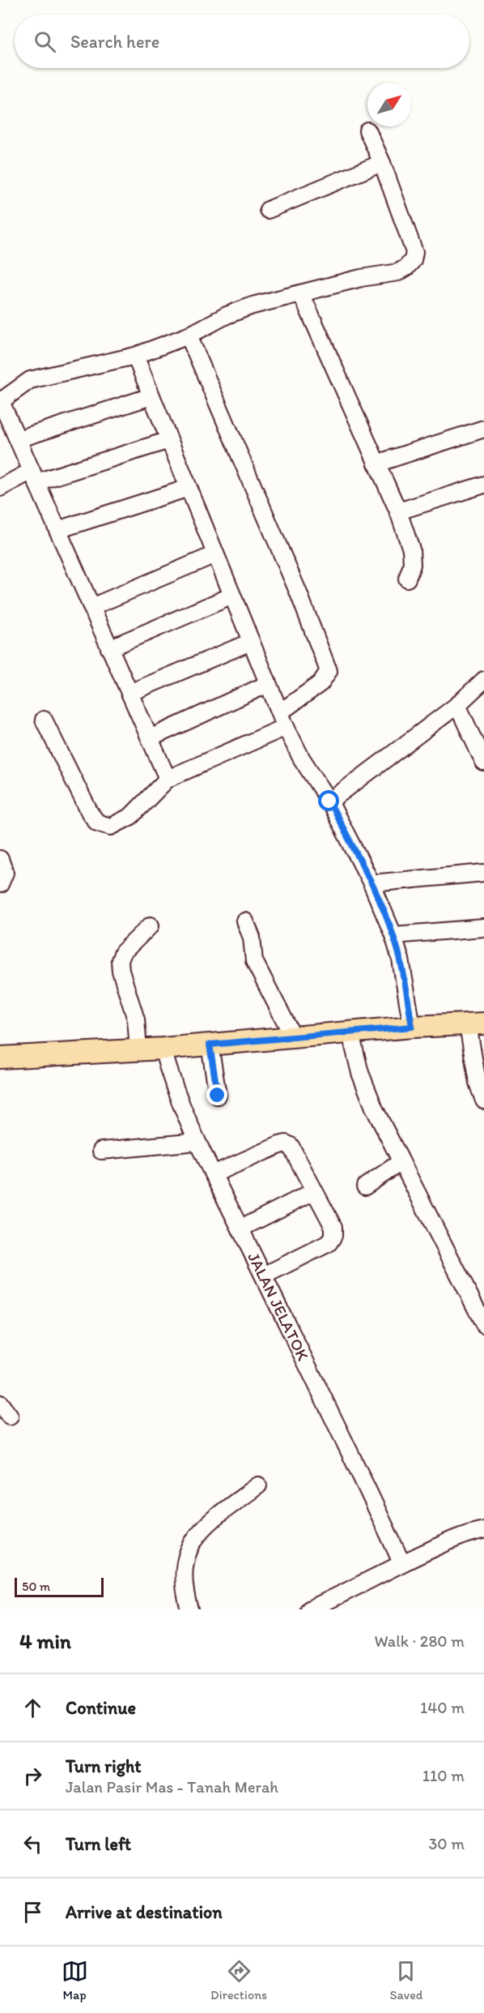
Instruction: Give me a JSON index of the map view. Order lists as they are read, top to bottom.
{
  "streets": {
    "street": ["JALAN JELATOK"]
  },
  "scale_bar": "50 m",
  "north": "top right",
  "page": {
    "search": "Search here",
    "scale": "50 m",
    "heading": ["4 min", "Walk · 280 m"],
    "list": [
      ["Continue", "140 m"],
      ["Turn right", "Jalan Pasir Mas - Tanah Merah", "110 m"],
      ["Turn left", "30 m"],
      "Arrive at destination"
    ],
    "nav": ["Map", "Directions", "Saved"]
  }
}
